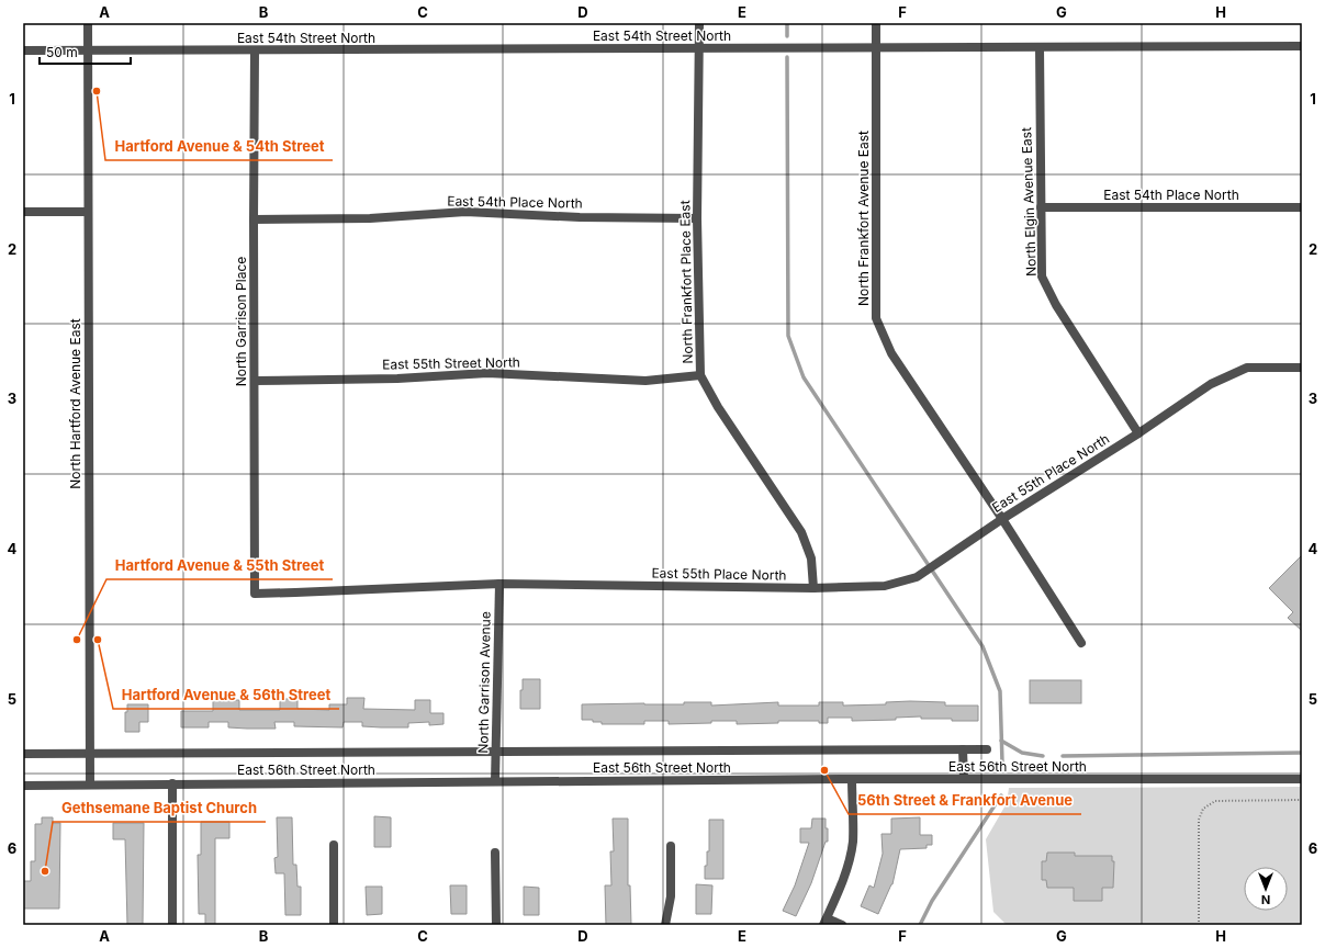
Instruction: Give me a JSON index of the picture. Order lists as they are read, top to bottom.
{
  "streets": {
    "street": [
      "East 54th Street North",
      "East 54th Place North",
      "North Elgin Avenue East",
      "North Frankfort Avenue East",
      "North Frankfort Place East",
      "North Garrison Place",
      "East 55th Street North",
      "North Hartford Avenue East",
      "East 55th Place North",
      "North Garrison Avenue",
      "East 56th Street North"
    ]
  },
  "crossings": [
    ["East 54th Street North", "North Elgin Avenue East"],
    ["East 54th Street North", "North Frankfort Avenue East"],
    ["East 54th Street North", "North Frankfort Place East"],
    ["East 54th Street North", "North Garrison Place"],
    ["East 54th Street North", "North Hartford Avenue East"],
    ["East 54th Place North", "North Elgin Avenue East"],
    ["East 54th Place North", "North Frankfort Place East"],
    ["East 54th Place North", "North Garrison Place"],
    ["North Elgin Avenue East", "East 55th Place North"],
    ["North Frankfort Avenue East", "East 55th Place North"],
    ["North Frankfort Place East", "East 55th Street North"],
    ["North Frankfort Place East", "East 55th Place North"],
    ["North Garrison Place", "East 55th Street North"],
    ["North Garrison Place", "East 55th Place North"],
    ["North Hartford Avenue East", "East 56th Street North"],
    ["East 55th Place North", "North Garrison Avenue"],
    ["North Garrison Avenue", "East 56th Street North"]
  ],
  "places": [
    "Hartford Avenue & 54th Street",
    "Hartford Avenue & 55th Street",
    "Hartford Avenue & 56th Street",
    "56th Street & Frankfort Avenue",
    "Gethsemane Baptist Church"
  ],
  "scale_bar": "50 m",
  "north": "bottom",
  "grid": {
    "columns": [
      "A",
      "B",
      "C",
      "D",
      "E",
      "F",
      "G",
      "H"
    ],
    "rows": [
      "1",
      "2",
      "3",
      "4",
      "5",
      "6"
    ]
  }
}
